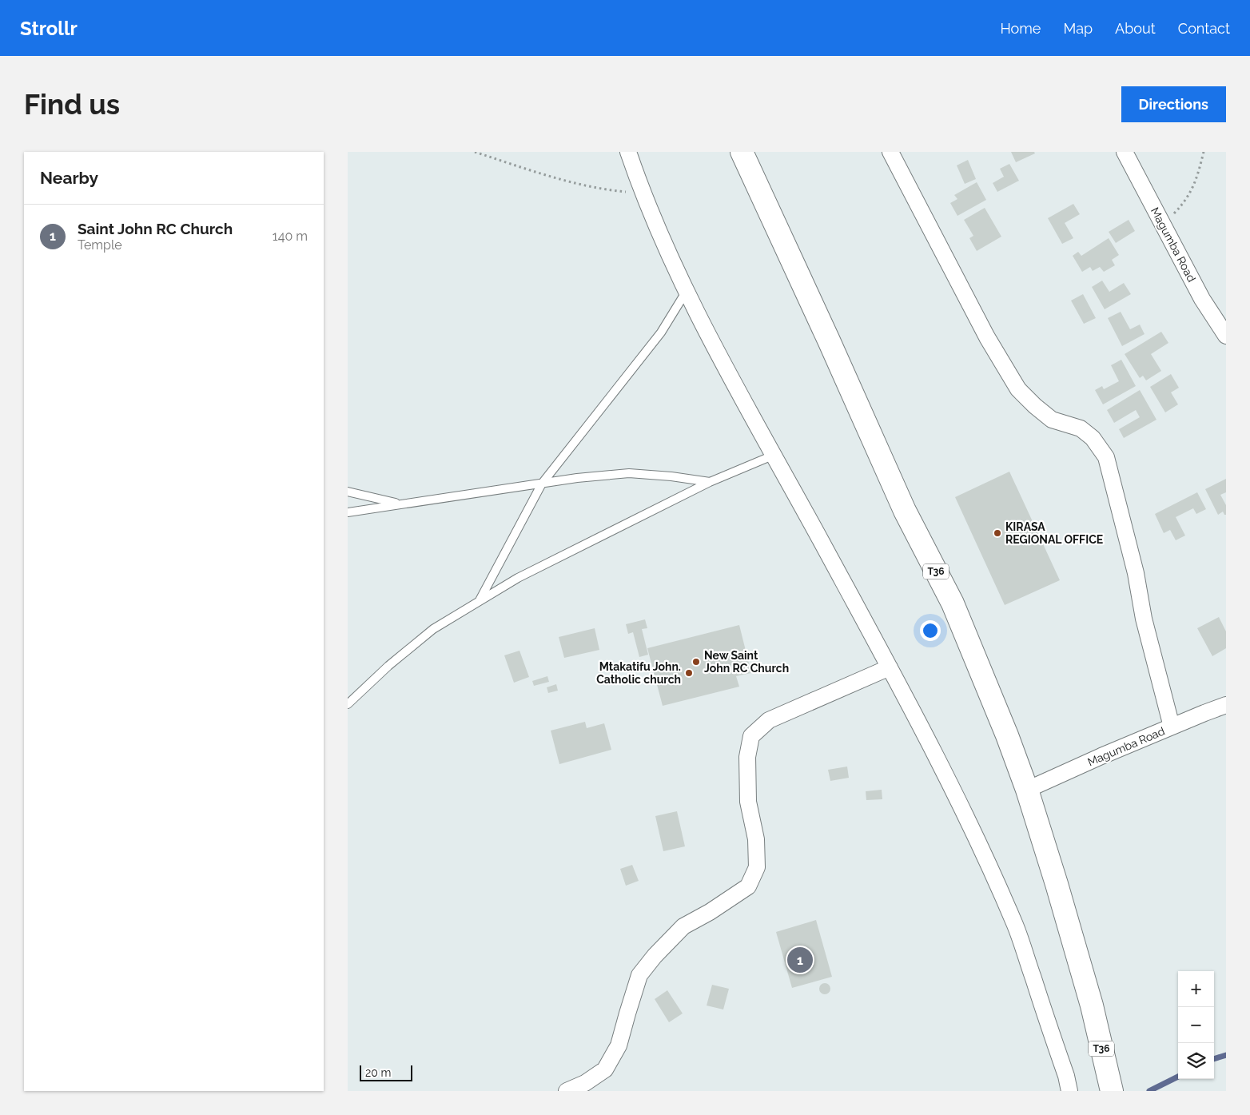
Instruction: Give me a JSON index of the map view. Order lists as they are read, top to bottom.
{
  "streets": {
    "highway": ["T36"],
    "street": ["Magumba Road"]
  },
  "crossings": [
    ["Magumba Road", "T36"]
  ],
  "places": ["KIRASA REGIONAL OFFICE", "New Saint John RC Church", "Mtakatifu John. Catholic church"],
  "scale_bar": "20 m",
  "page": {
    "header": "Strollr",
    "nav": [
      "Home",
      "Map",
      "About",
      "Contact"
    ],
    "buttons": "Directions",
    "title": "Find us",
    "heading": "Nearby",
    "list": [
      {
        "mark": "1",
        "name": "Saint John RC Church",
        "note": "Temple",
        "value": "140 m"
      }
    ],
    "pins": "1",
    "map_buttons": ["+", "−"],
    "scale": "20 m"
  }
}
